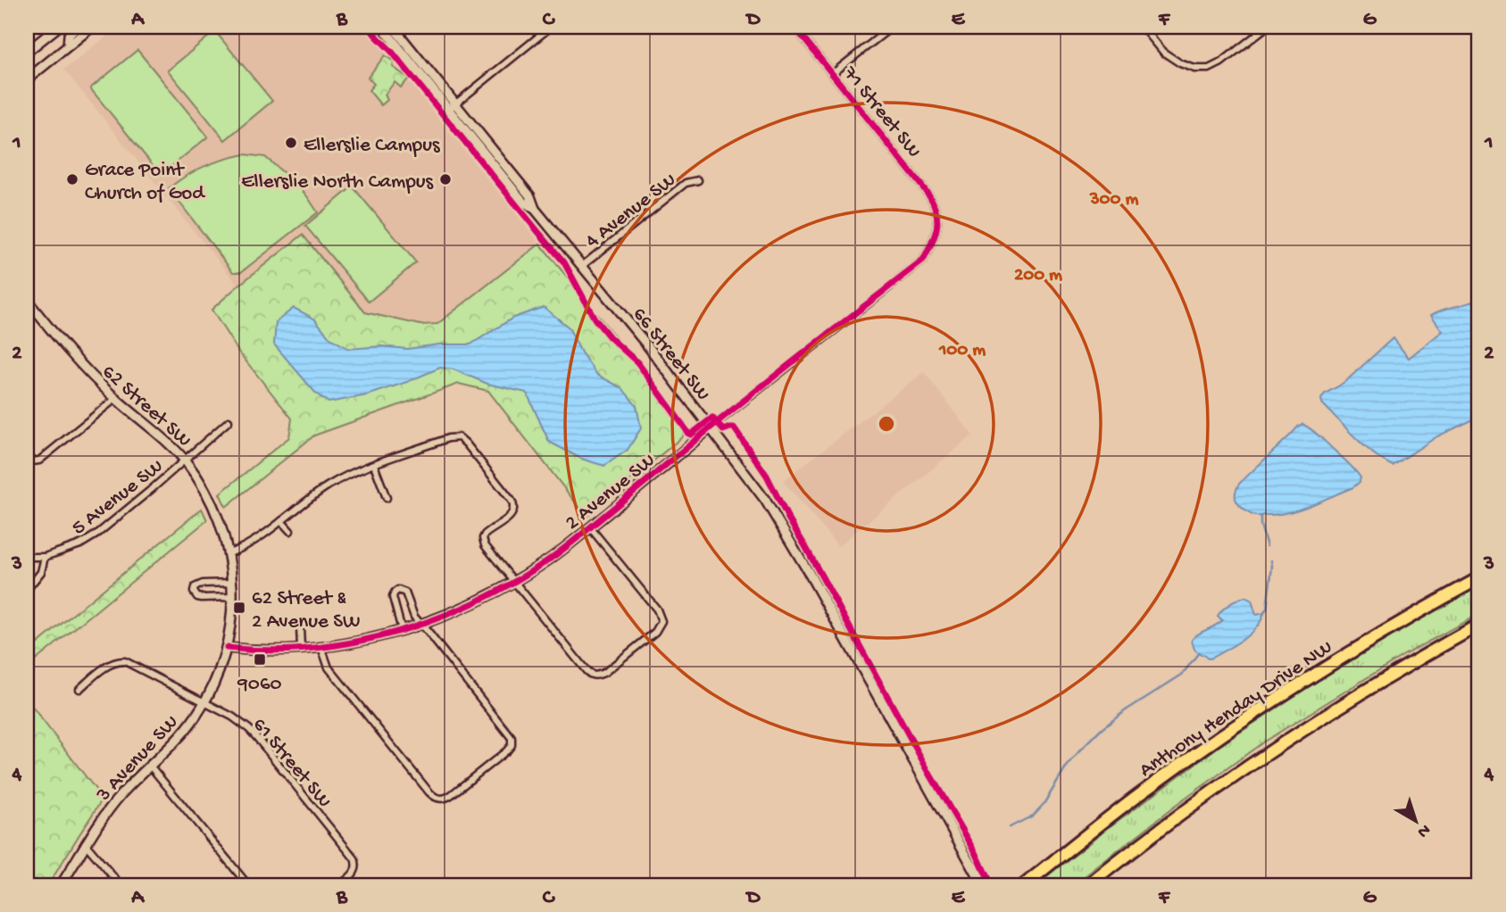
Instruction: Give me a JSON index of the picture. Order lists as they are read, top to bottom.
{
  "streets": {
    "highway": ["Anthony Henday Drive NW"],
    "main road": [
      "66 Street SW",
      "62 Street SW",
      "2 Avenue SW",
      "3 Avenue SW"
    ],
    "street": [
      "71 Street SW",
      "4 Avenue SW",
      "5 Avenue SW",
      "61 Street SW"
    ]
  },
  "crossings": [
    ["71 Street SW", "2 Avenue SW"],
    ["4 Avenue SW", "66 Street SW"],
    ["66 Street SW", "2 Avenue SW"],
    ["62 Street SW", "2 Avenue SW"],
    ["62 Street SW", "5 Avenue SW"],
    ["62 Street SW", "3 Avenue SW"],
    ["2 Avenue SW", "3 Avenue SW"],
    ["3 Avenue SW", "61 Street SW"]
  ],
  "places": {
    "other": ["Ellerslie Campus", "Grace Point Church of God", "Ellerslie North Campus"],
    "transit": ["62 Street & 2 Avenue SW", "9060"]
  },
  "north": "bottom right",
  "grid": {
    "columns": [
      "A",
      "B",
      "C",
      "D",
      "E",
      "F",
      "G"
    ],
    "rows": [
      "1",
      "2",
      "3",
      "4"
    ]
  },
  "rings": ["300 m", "200 m", "100 m"]
}
